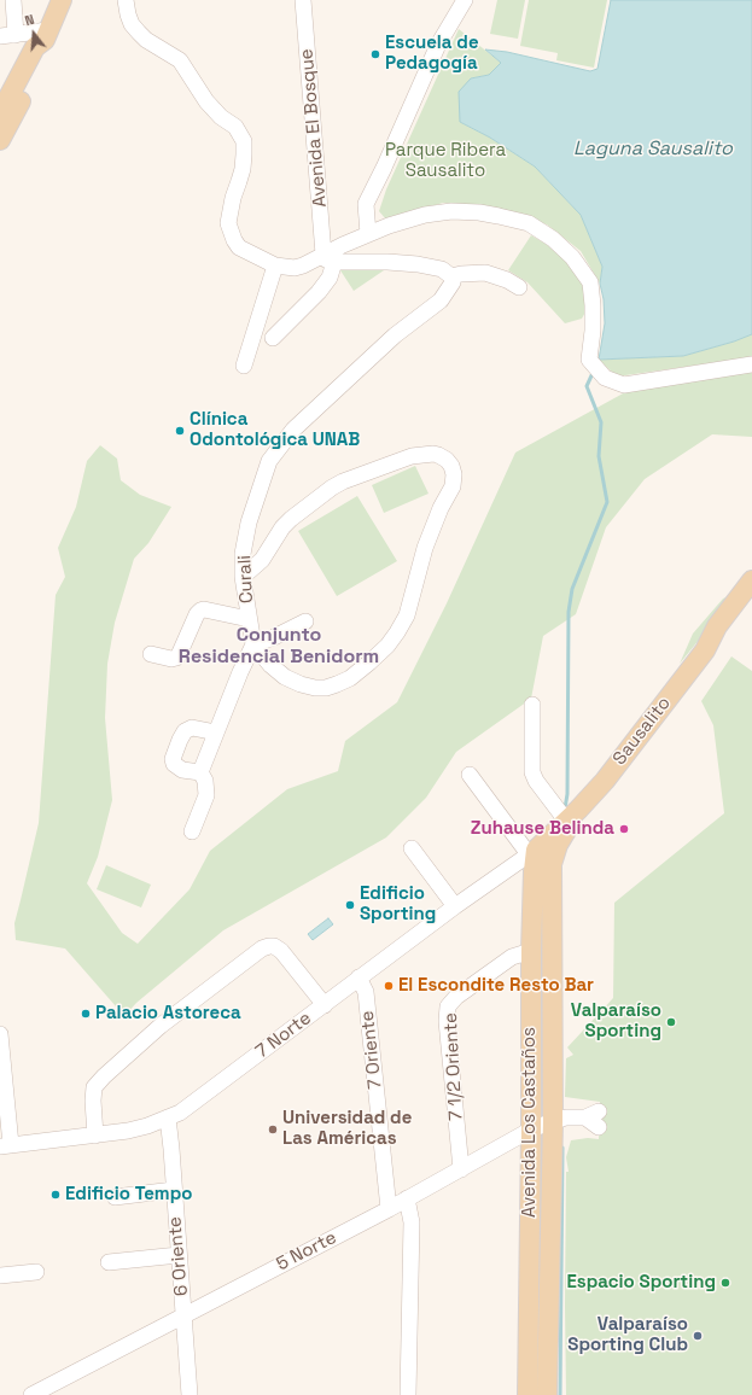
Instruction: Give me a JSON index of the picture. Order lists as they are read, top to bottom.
{
  "streets": {
    "main road": ["Sausalito", "Avenida Los Castaños"],
    "street": [
      "Avenida El Bosque",
      "Curali",
      "7 Norte",
      "7 Oriente",
      "7 1/2 Oriente",
      "5 Norte",
      "6 Oriente"
    ]
  },
  "crossings": [
    ["Sausalito", "7 Norte"],
    ["Sausalito", "Avenida Los Castaños"],
    ["7 Norte", "7 Oriente"],
    ["7 Norte", "Avenida Los Castaños"],
    ["7 Norte", "6 Oriente"],
    ["7 Oriente", "5 Norte"],
    ["7 1/2 Oriente", "Avenida Los Castaños"],
    ["7 1/2 Oriente", "5 Norte"],
    ["Avenida Los Castaños", "5 Norte"],
    ["5 Norte", "6 Oriente"]
  ],
  "districts": ["Conjunto Residencial Benidorm"],
  "water": ["Laguna Sausalito"],
  "parks": ["Parque Ribera Sausalito"],
  "places": [
    "Escuela de Pedagogía",
    "Clínica Odontológica UNAB",
    "Zuhause Belinda",
    "Edificio Sporting",
    "El Escondite Resto Bar",
    "Palacio Astoreca",
    "Valparaíso Sporting",
    "Universidad de Las Américas",
    "Edificio Tempo",
    "Espacio Sporting",
    "Valparaíso Sporting Club"
  ],
  "north": "top"
}
